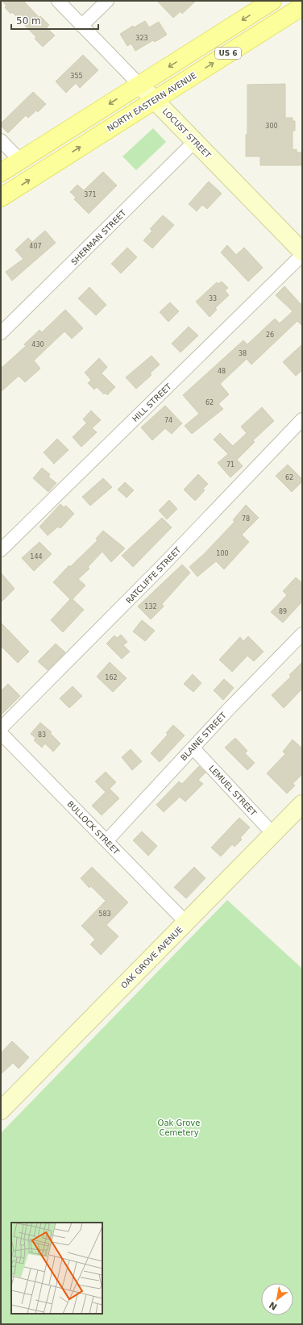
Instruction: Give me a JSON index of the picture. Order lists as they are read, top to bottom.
{
  "streets": {
    "main road": ["US 6", "NORTH EASTERN AVENUE"],
    "street": [
      "LOCUST STREET",
      "SHERMAN STREET",
      "HILL STREET",
      "RATCLIFFE STREET",
      "BLAINE STREET",
      "LEMUEL STREET",
      "BULLOCK STREET",
      "OAK GROVE AVENUE"
    ]
  },
  "crossings": [
    ["US 6", "LOCUST STREET"],
    ["NORTH EASTERN AVENUE", "LOCUST STREET"],
    ["LOCUST STREET", "SHERMAN STREET"],
    ["BLAINE STREET", "LEMUEL STREET"],
    ["BLAINE STREET", "BULLOCK STREET"],
    ["LEMUEL STREET", "OAK GROVE AVENUE"],
    ["BULLOCK STREET", "OAK GROVE AVENUE"]
  ],
  "parks": ["Oak Grove Cemetery"],
  "house_numbers": [
    "323",
    "355",
    "300",
    "371",
    "407",
    "33",
    "26",
    "430",
    "38",
    "48",
    "62",
    "74",
    "71",
    "62",
    "78",
    "100",
    "144",
    "132",
    "89",
    "162",
    "83",
    "583"
  ],
  "scale_bar": "50 m",
  "north": "bottom left"
}
